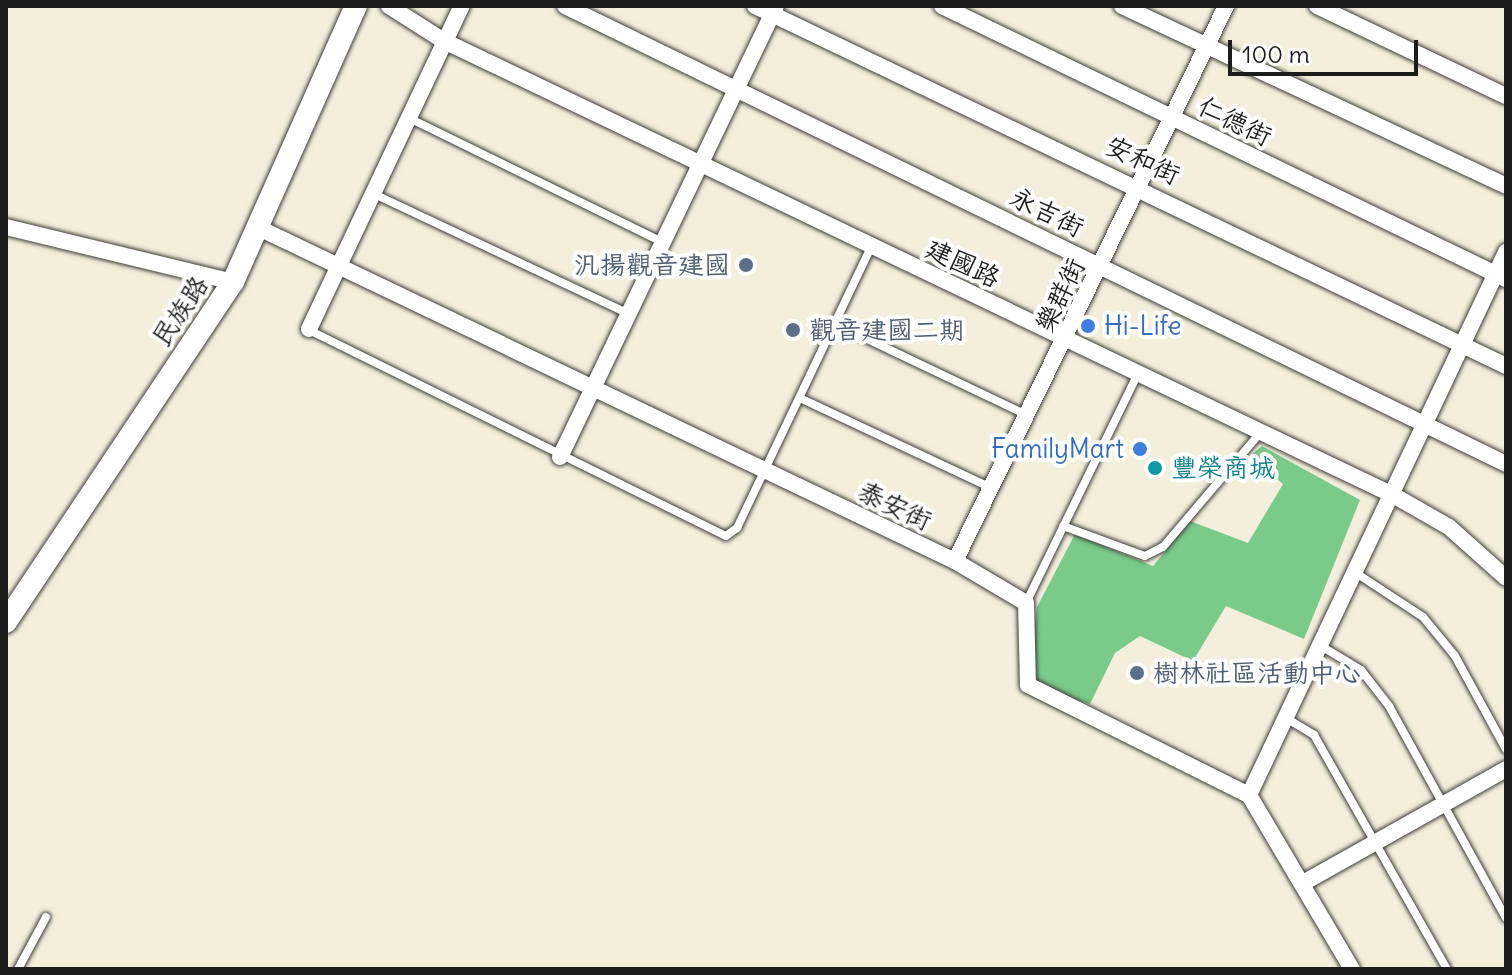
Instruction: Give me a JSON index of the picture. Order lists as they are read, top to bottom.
{
  "streets": {
    "street": [
      "仁德街",
      "安和街",
      "永吉街",
      "建國路",
      "樂群街",
      "民族路",
      "泰安街"
    ]
  },
  "crossings": [
    ["仁德街", "樂群街"],
    ["安和街", "樂群街"],
    ["永吉街", "樂群街"],
    ["建國路", "樂群街"],
    ["樂群街", "泰安街"],
    ["民族路", "泰安街"]
  ],
  "places": [
    "汎揚觀音建國",
    "Hi-Life",
    "觀音建國二期",
    "FamilyMart",
    "豐榮商城",
    "樹林社區活動中心"
  ],
  "scale_bar": "100 m"
}
